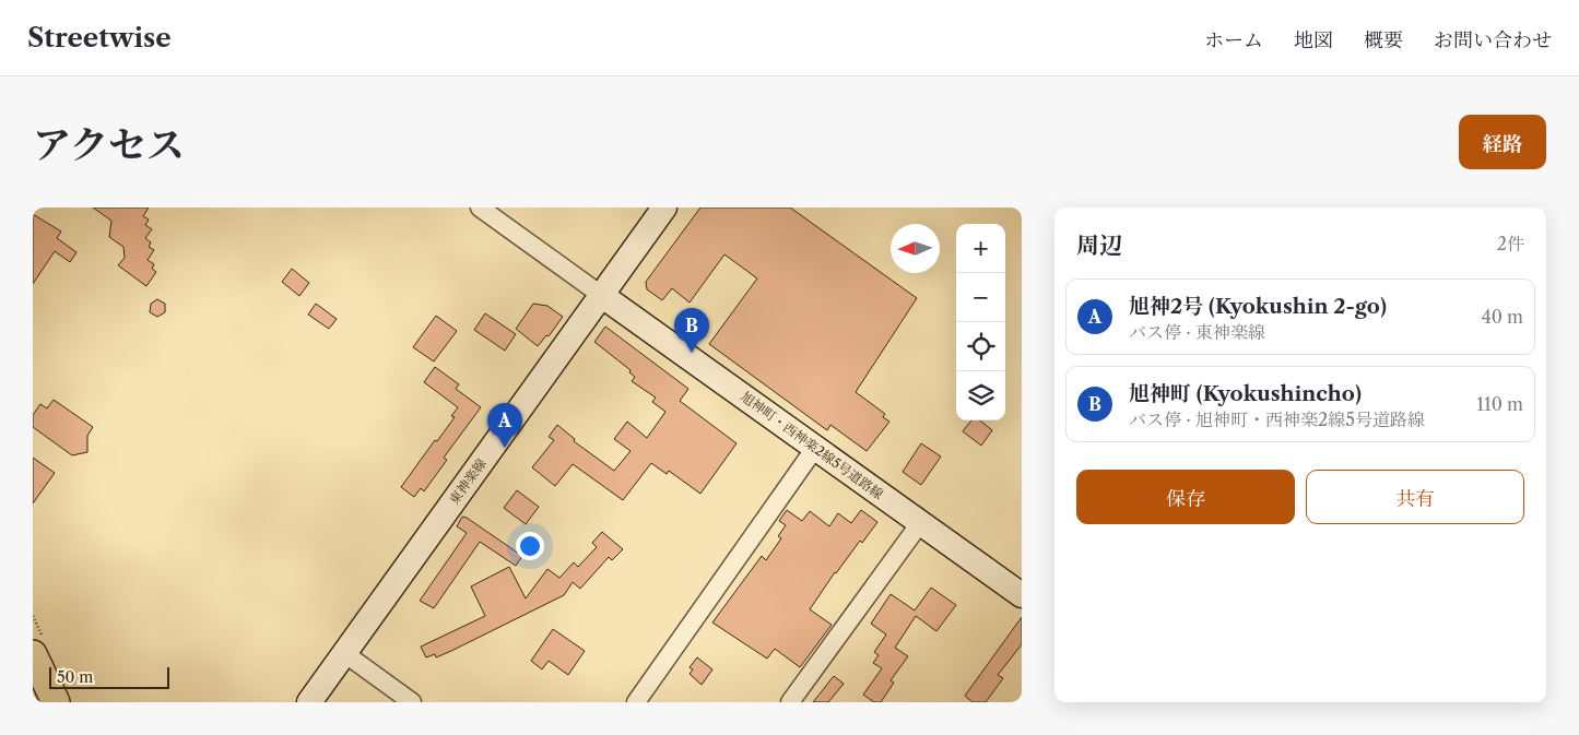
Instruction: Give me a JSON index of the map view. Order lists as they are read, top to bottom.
{
  "streets": {
    "main road": ["旭神町・西神楽2線5号道路線", "東神楽線"]
  },
  "crossings": [
    ["旭神町・西神楽2線5号道路線", "東神楽線"]
  ],
  "scale_bar": "50 m",
  "north": "left",
  "page": {
    "header": "Streetwise",
    "nav": [
      "ホーム",
      "地図",
      "概要",
      "お問い合わせ"
    ],
    "title": "アクセス",
    "buttons": [
      "経路",
      ["保存", "共有"]
    ],
    "heading": ["周辺", "2件"],
    "map_buttons": ["+", "−"],
    "list": [
      {
        "mark": "A",
        "name": "旭神2号 (Kyokushin 2-go)",
        "note": "バス停 · 東神楽線",
        "value": "40 m"
      },
      {
        "mark": "B",
        "name": "旭神町 (Kyokushincho)",
        "note": "バス停 · 旭神町・西神楽2線5号道路線",
        "value": "110 m"
      }
    ],
    "pins": ["B", "A"],
    "scale": "50 m"
  }
}
